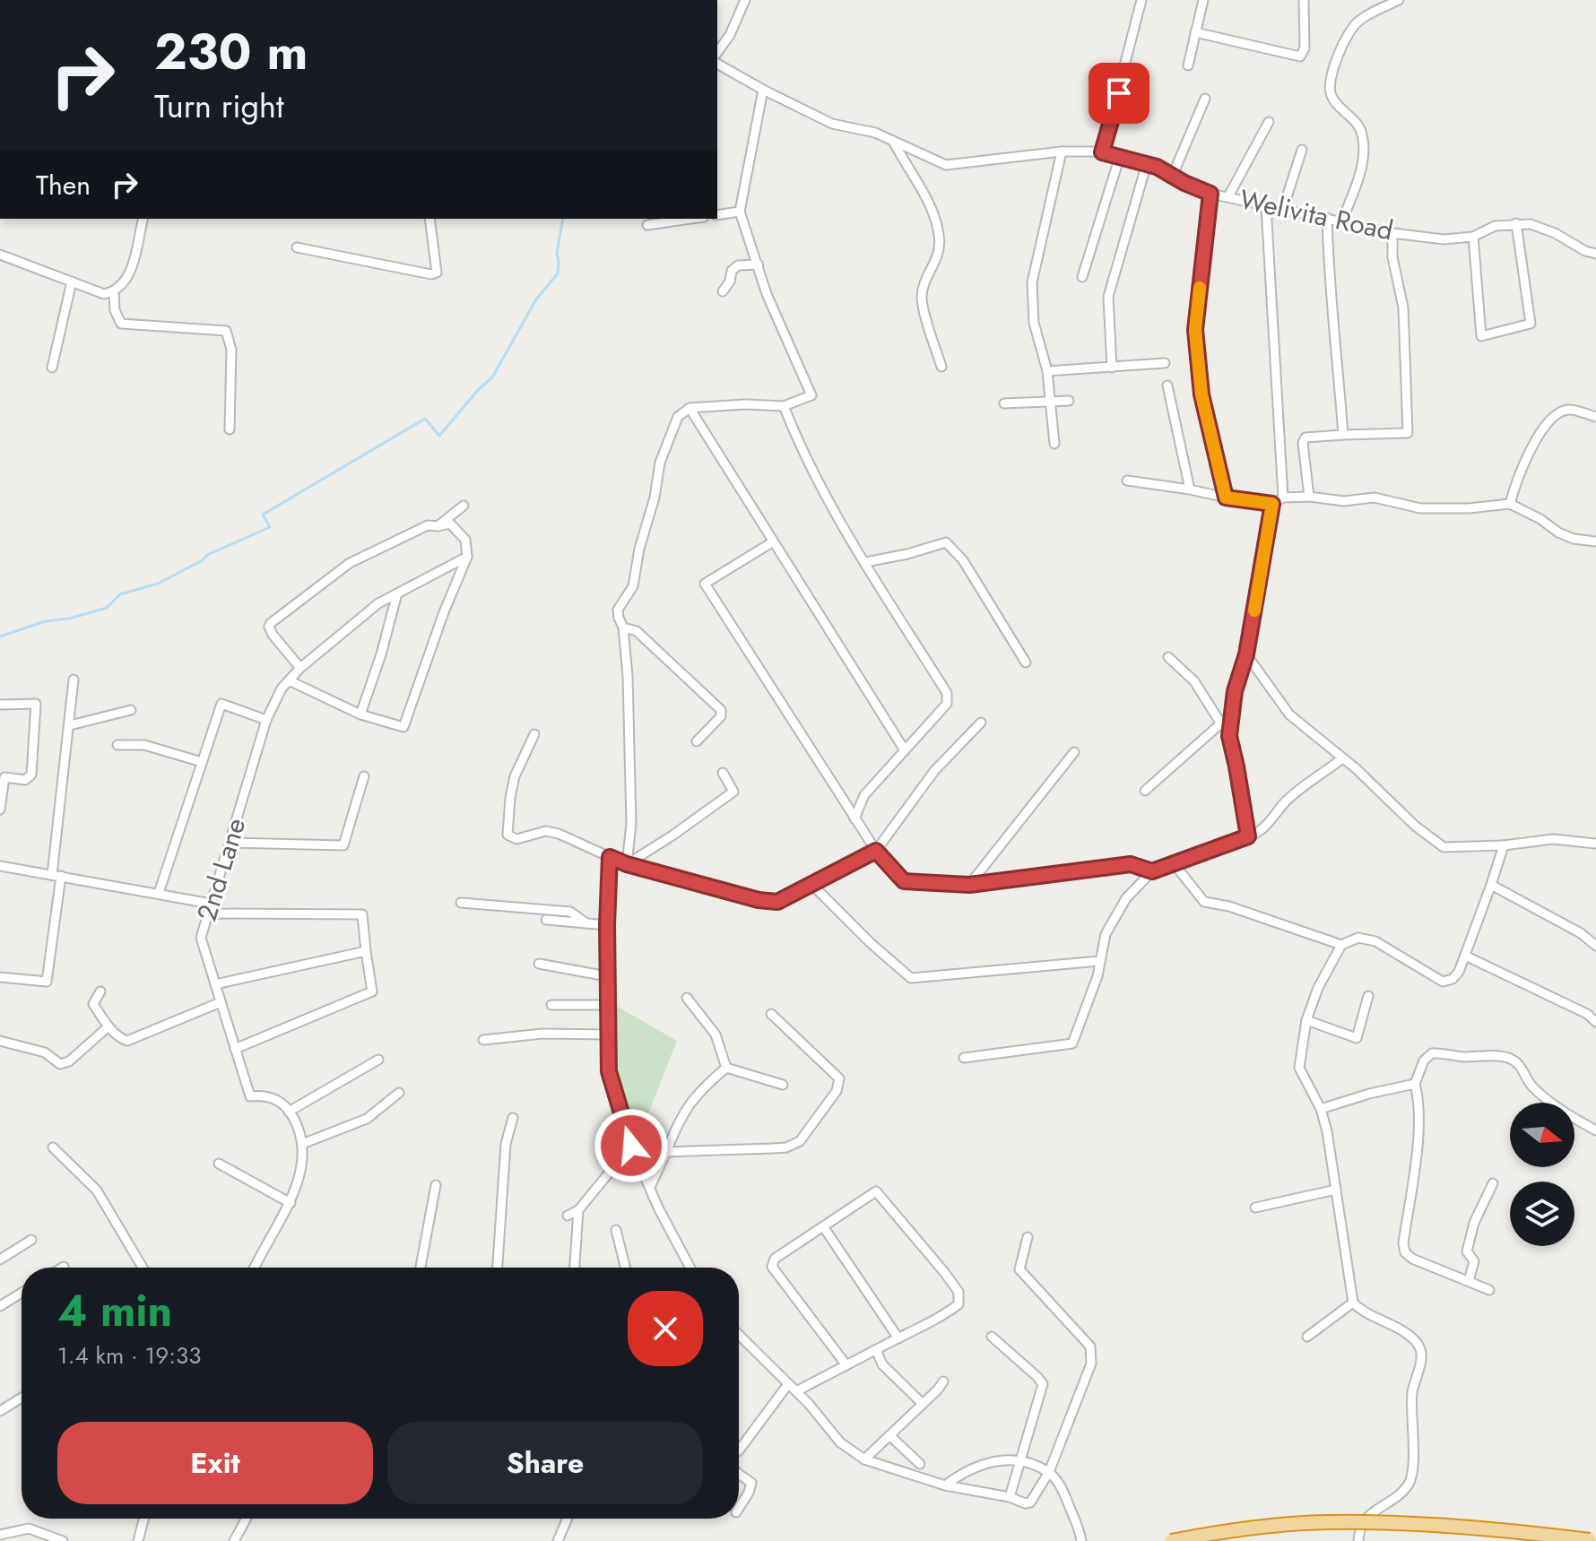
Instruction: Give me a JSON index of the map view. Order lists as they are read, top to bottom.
{
  "streets": {
    "street": ["Welivita Road", "2nd Lane"]
  },
  "north": "right",
  "page": {
    "turn": ["230 m", "Turn right"],
    "then": "Then",
    "heading": ["4 min", "1.4 km · 19:33"],
    "buttons": ["Exit", "Share"]
  }
}
